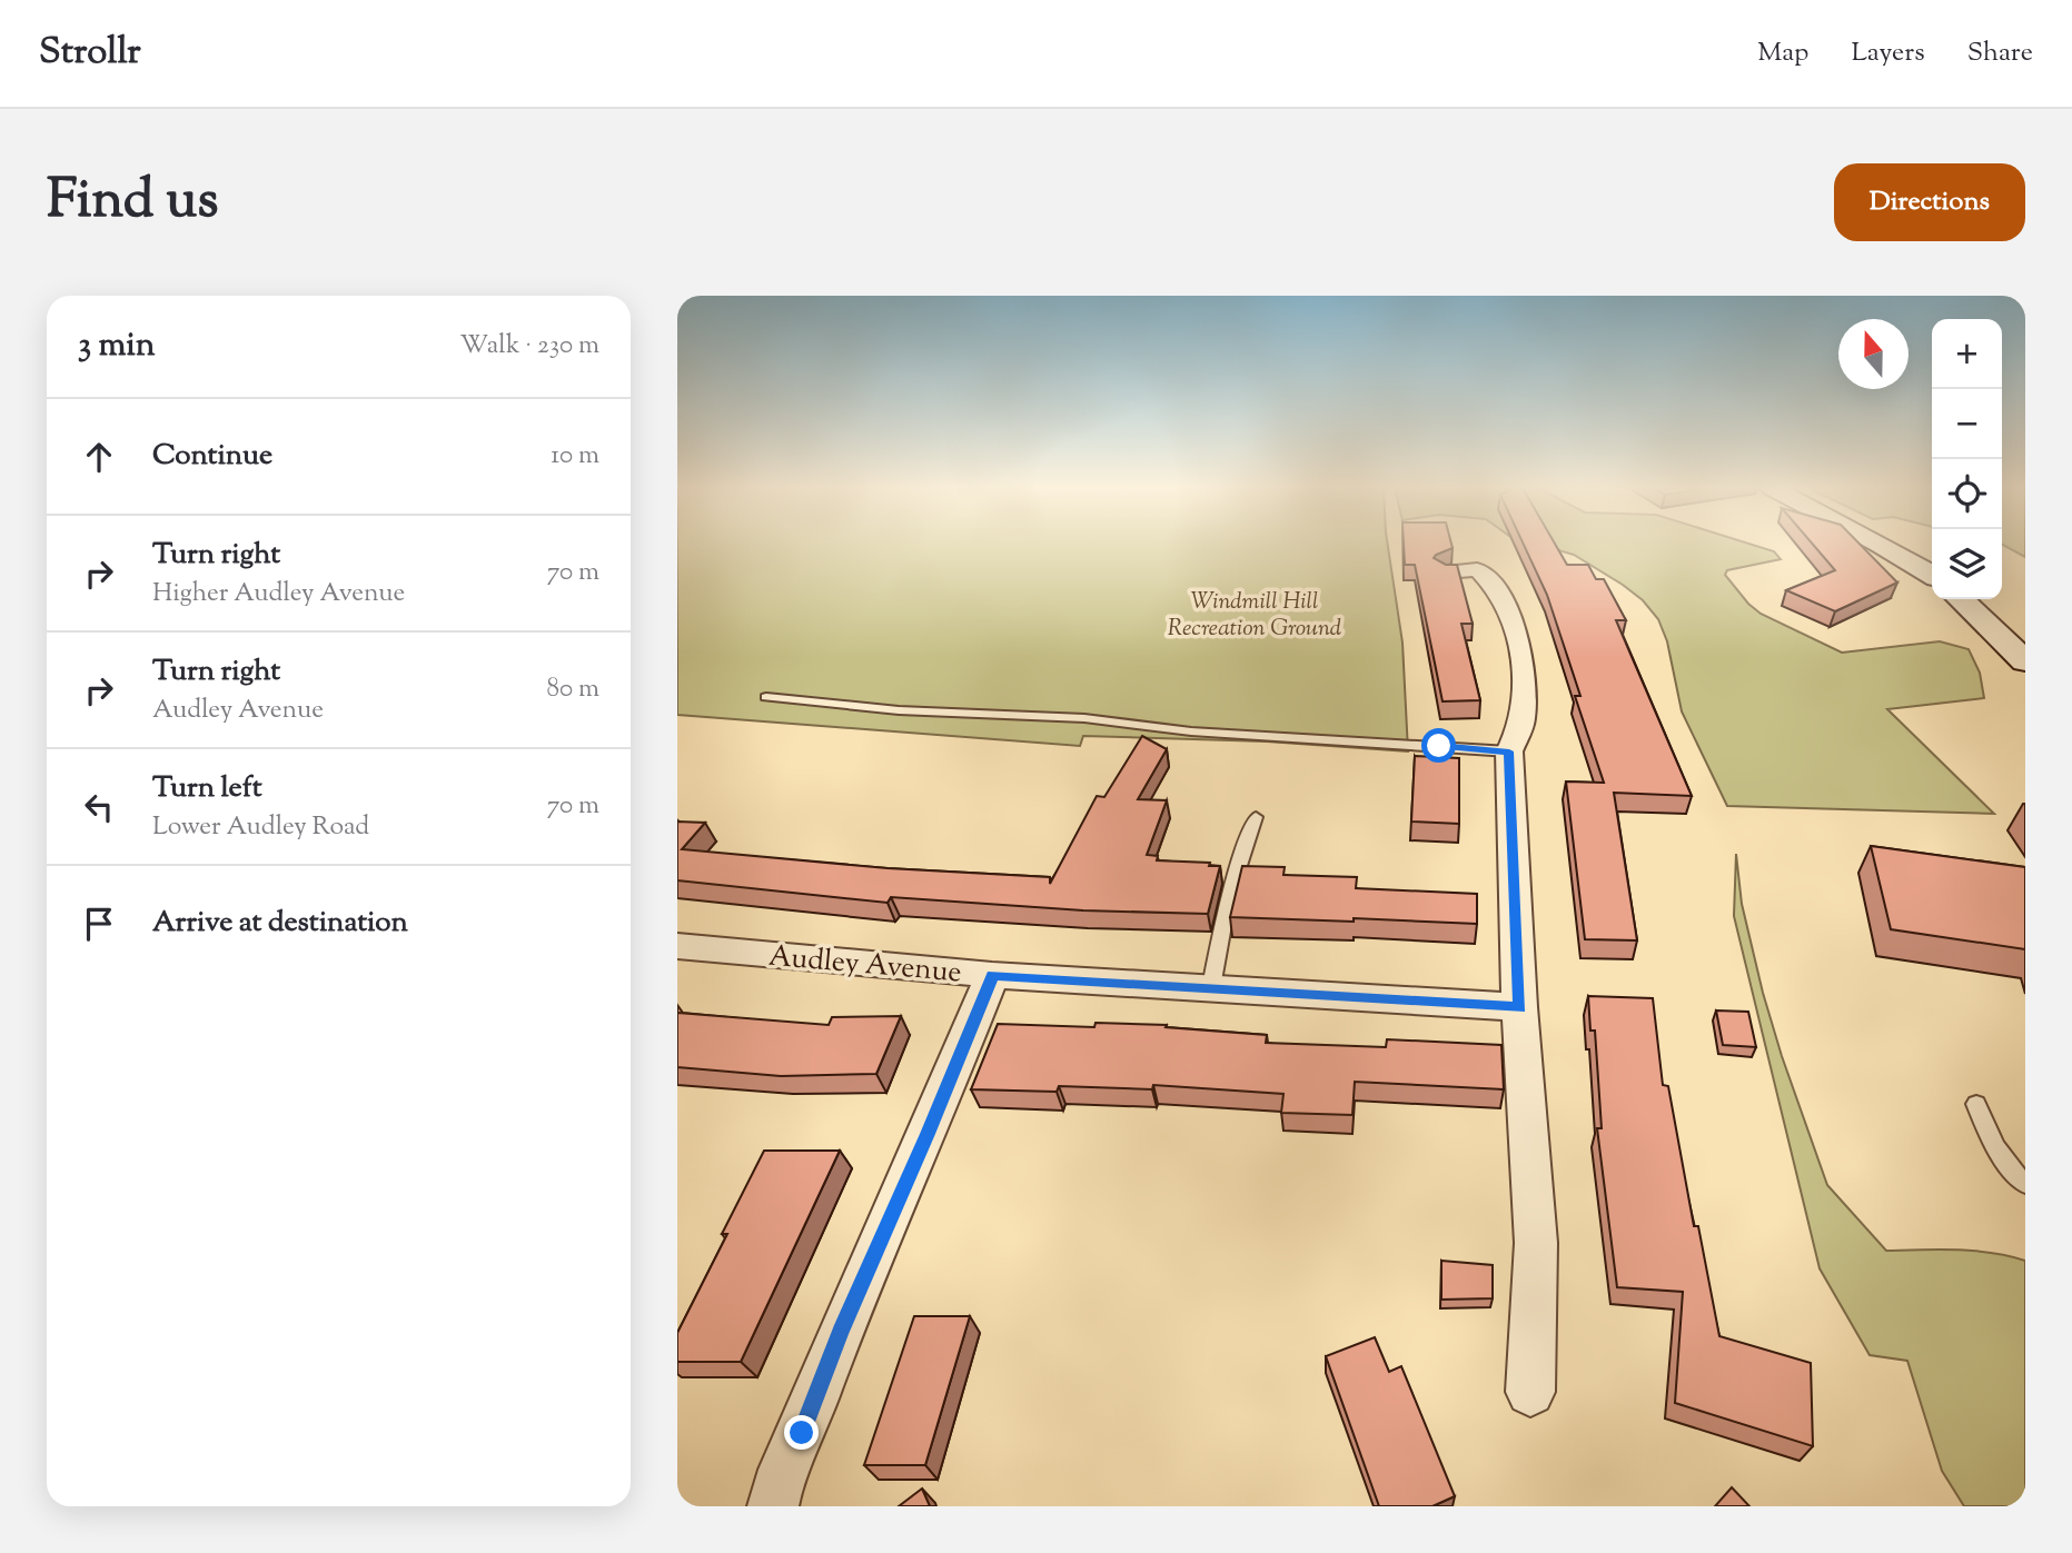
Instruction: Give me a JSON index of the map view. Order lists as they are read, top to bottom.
{
  "streets": {
    "street": ["Audley Avenue"]
  },
  "parks": ["Windmill Hill Recreation Ground"],
  "north": "top",
  "page": {
    "header": "Strollr",
    "nav": ["Map", "Layers", "Share"],
    "title": "Find us",
    "buttons": "Directions",
    "heading": ["3 min", "Walk · 230 m"],
    "map_buttons": ["+", "−"],
    "list": [
      ["Continue", "10 m"],
      ["Turn right", "Higher Audley Avenue", "70 m"],
      ["Turn right", "Audley Avenue", "80 m"],
      ["Turn left", "Lower Audley Road", "70 m"],
      "Arrive at destination"
    ]
  }
}
